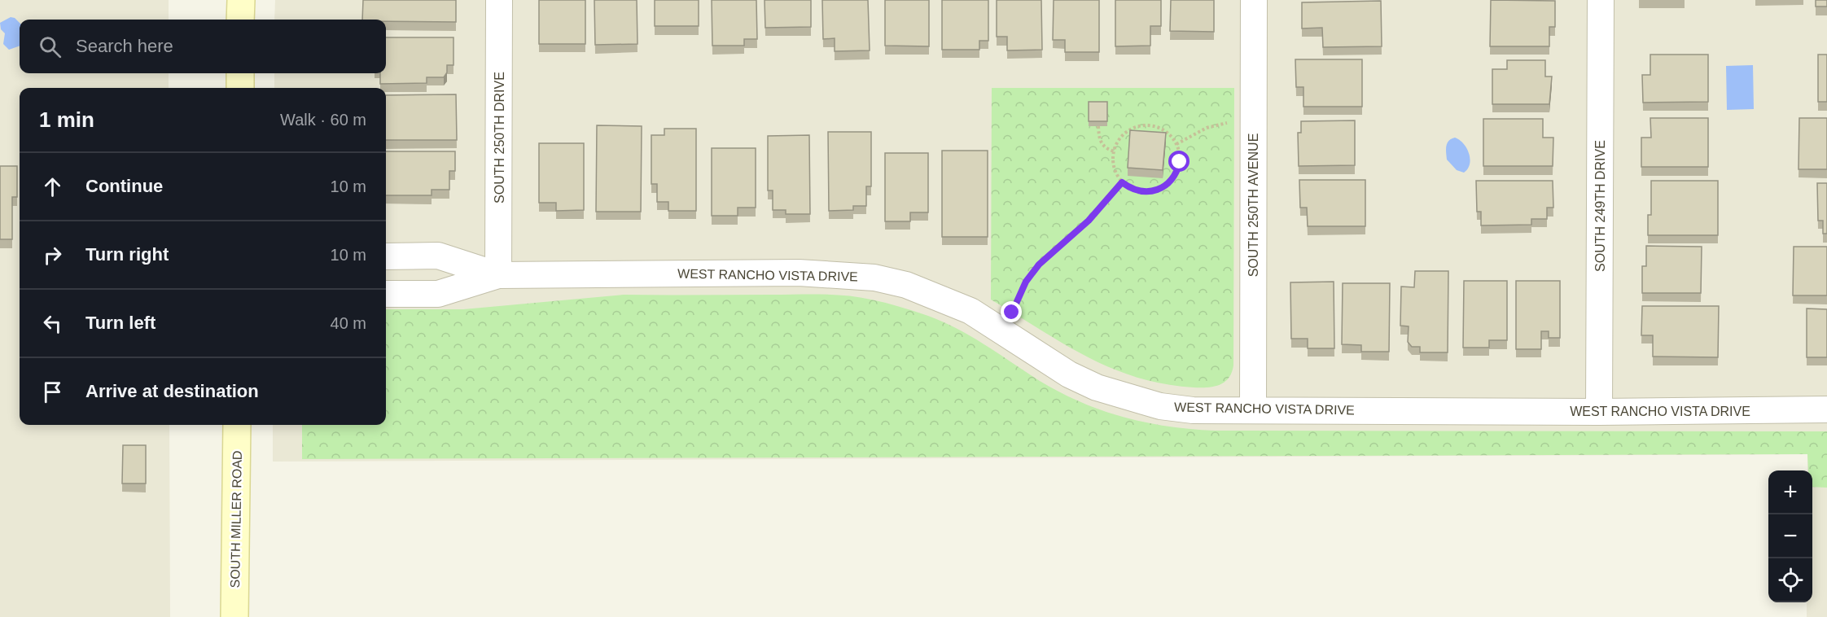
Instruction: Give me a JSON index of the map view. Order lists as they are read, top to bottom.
{
  "streets": {
    "main road": ["SOUTH MILLER ROAD"],
    "street": [
      "SOUTH 250TH DRIVE",
      "SOUTH 250TH AVENUE",
      "SOUTH 249TH DRIVE",
      "WEST RANCHO VISTA DRIVE"
    ]
  },
  "crossings": [
    ["SOUTH 250TH DRIVE", "WEST RANCHO VISTA DRIVE"],
    ["SOUTH 250TH AVENUE", "WEST RANCHO VISTA DRIVE"],
    ["SOUTH 249TH DRIVE", "WEST RANCHO VISTA DRIVE"]
  ],
  "page": {
    "search": "Search here",
    "heading": ["1 min", "Walk · 60 m"],
    "list": [
      ["Continue", "10 m"],
      ["Turn right", "10 m"],
      ["Turn left", "40 m"],
      "Arrive at destination"
    ],
    "map_buttons": ["+", "−"]
  }
}
